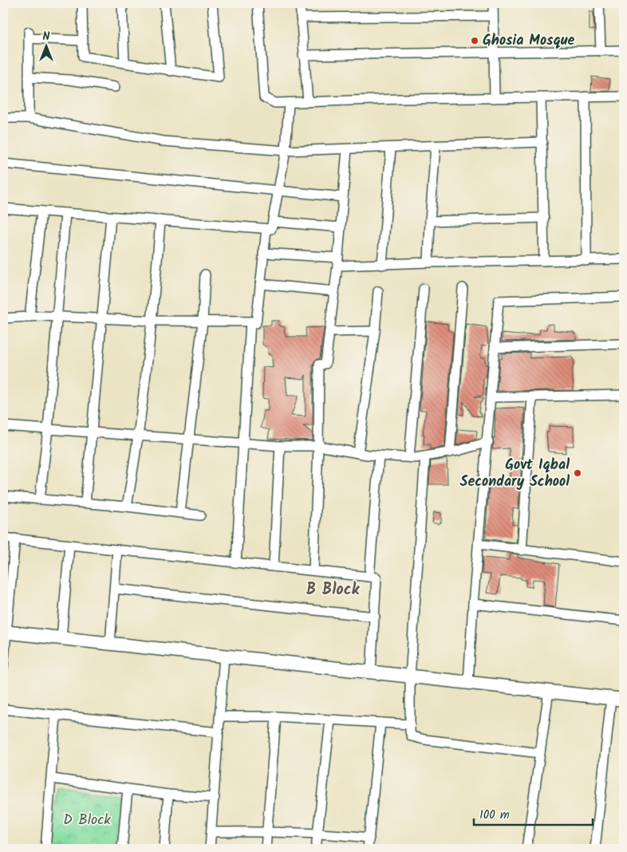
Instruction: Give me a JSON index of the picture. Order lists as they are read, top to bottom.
{
  "districts": ["B Block"],
  "parks": ["D Block"],
  "places": ["Ghosia Mosque", "Govt Iqbal Secondary School"],
  "scale_bar": "100 m",
  "north": "top"
}
